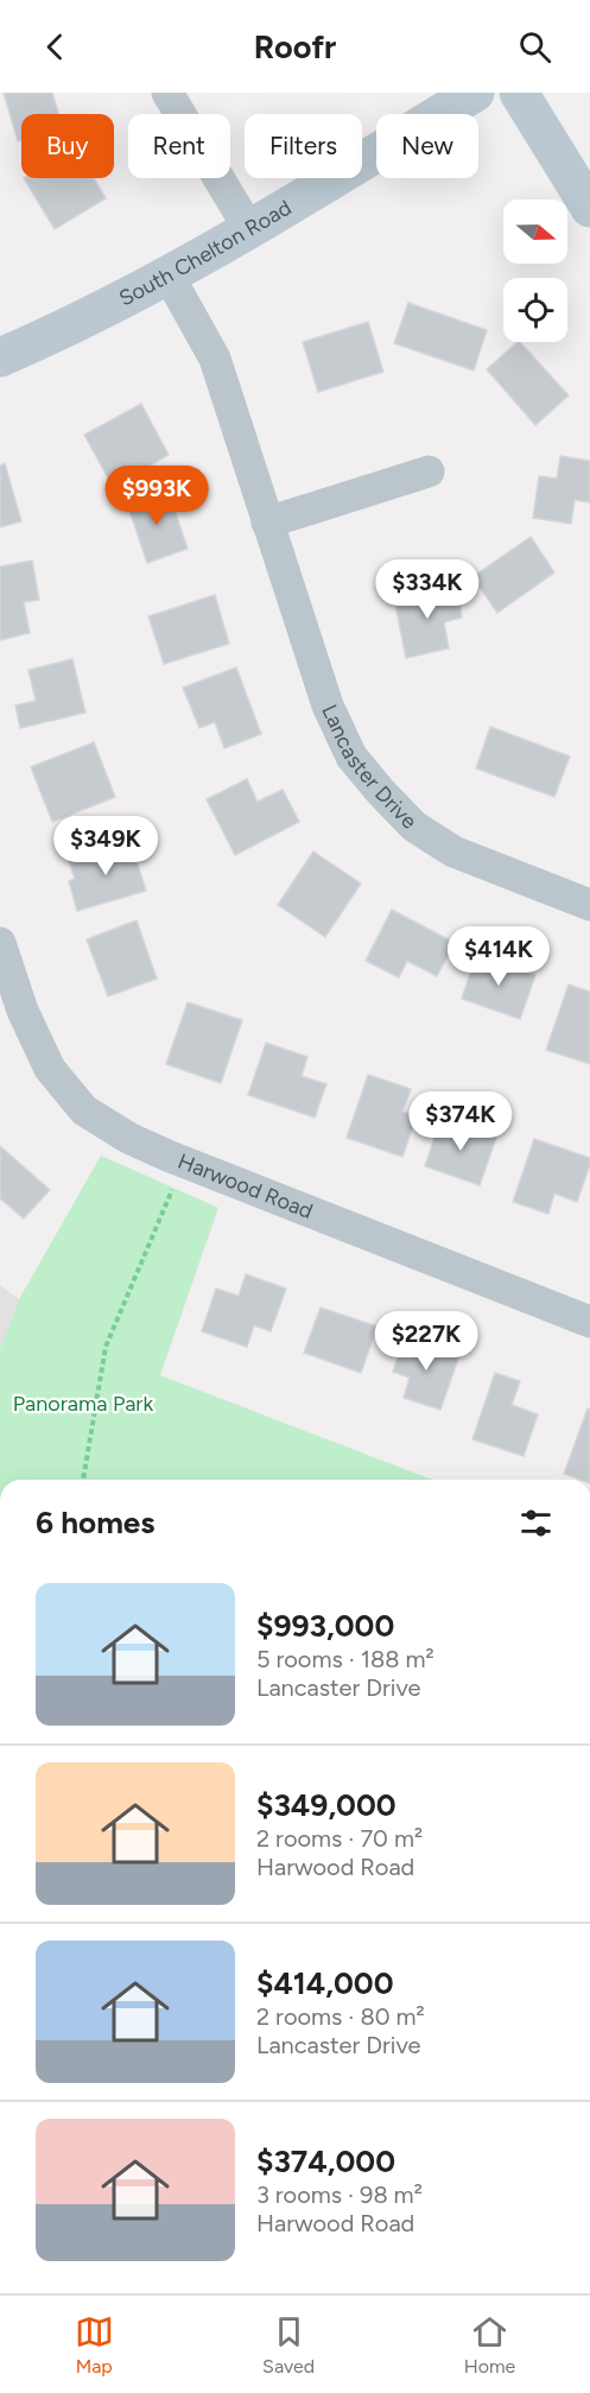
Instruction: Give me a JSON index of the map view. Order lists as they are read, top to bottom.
{
  "streets": {
    "main road": ["South Chelton Road"],
    "street": ["Lancaster Drive", "Harwood Road"]
  },
  "crossings": [
    ["South Chelton Road", "Lancaster Drive"]
  ],
  "parks": ["Panorama Park"],
  "north": "right",
  "page": {
    "header": "Roofr",
    "chip": [
      "Buy",
      "Rent",
      "Filters",
      "New"
    ],
    "price": [
      "$993K",
      "$334K",
      "$349K",
      "$414K",
      "$374K",
      "$227K"
    ],
    "heading": "6 homes",
    "list": [
      {
        "name": "$993,000",
        "note": "5 rooms · 188 m² · Lancaster Drive"
      },
      {
        "name": "$349,000",
        "note": "2 rooms · 70 m² · Harwood Road"
      },
      {
        "name": "$414,000",
        "note": "2 rooms · 80 m² · Lancaster Drive"
      },
      {
        "name": "$374,000",
        "note": "3 rooms · 98 m² · Harwood Road"
      }
    ],
    "tabs": ["Map", "Saved", "Home"]
  }
}
